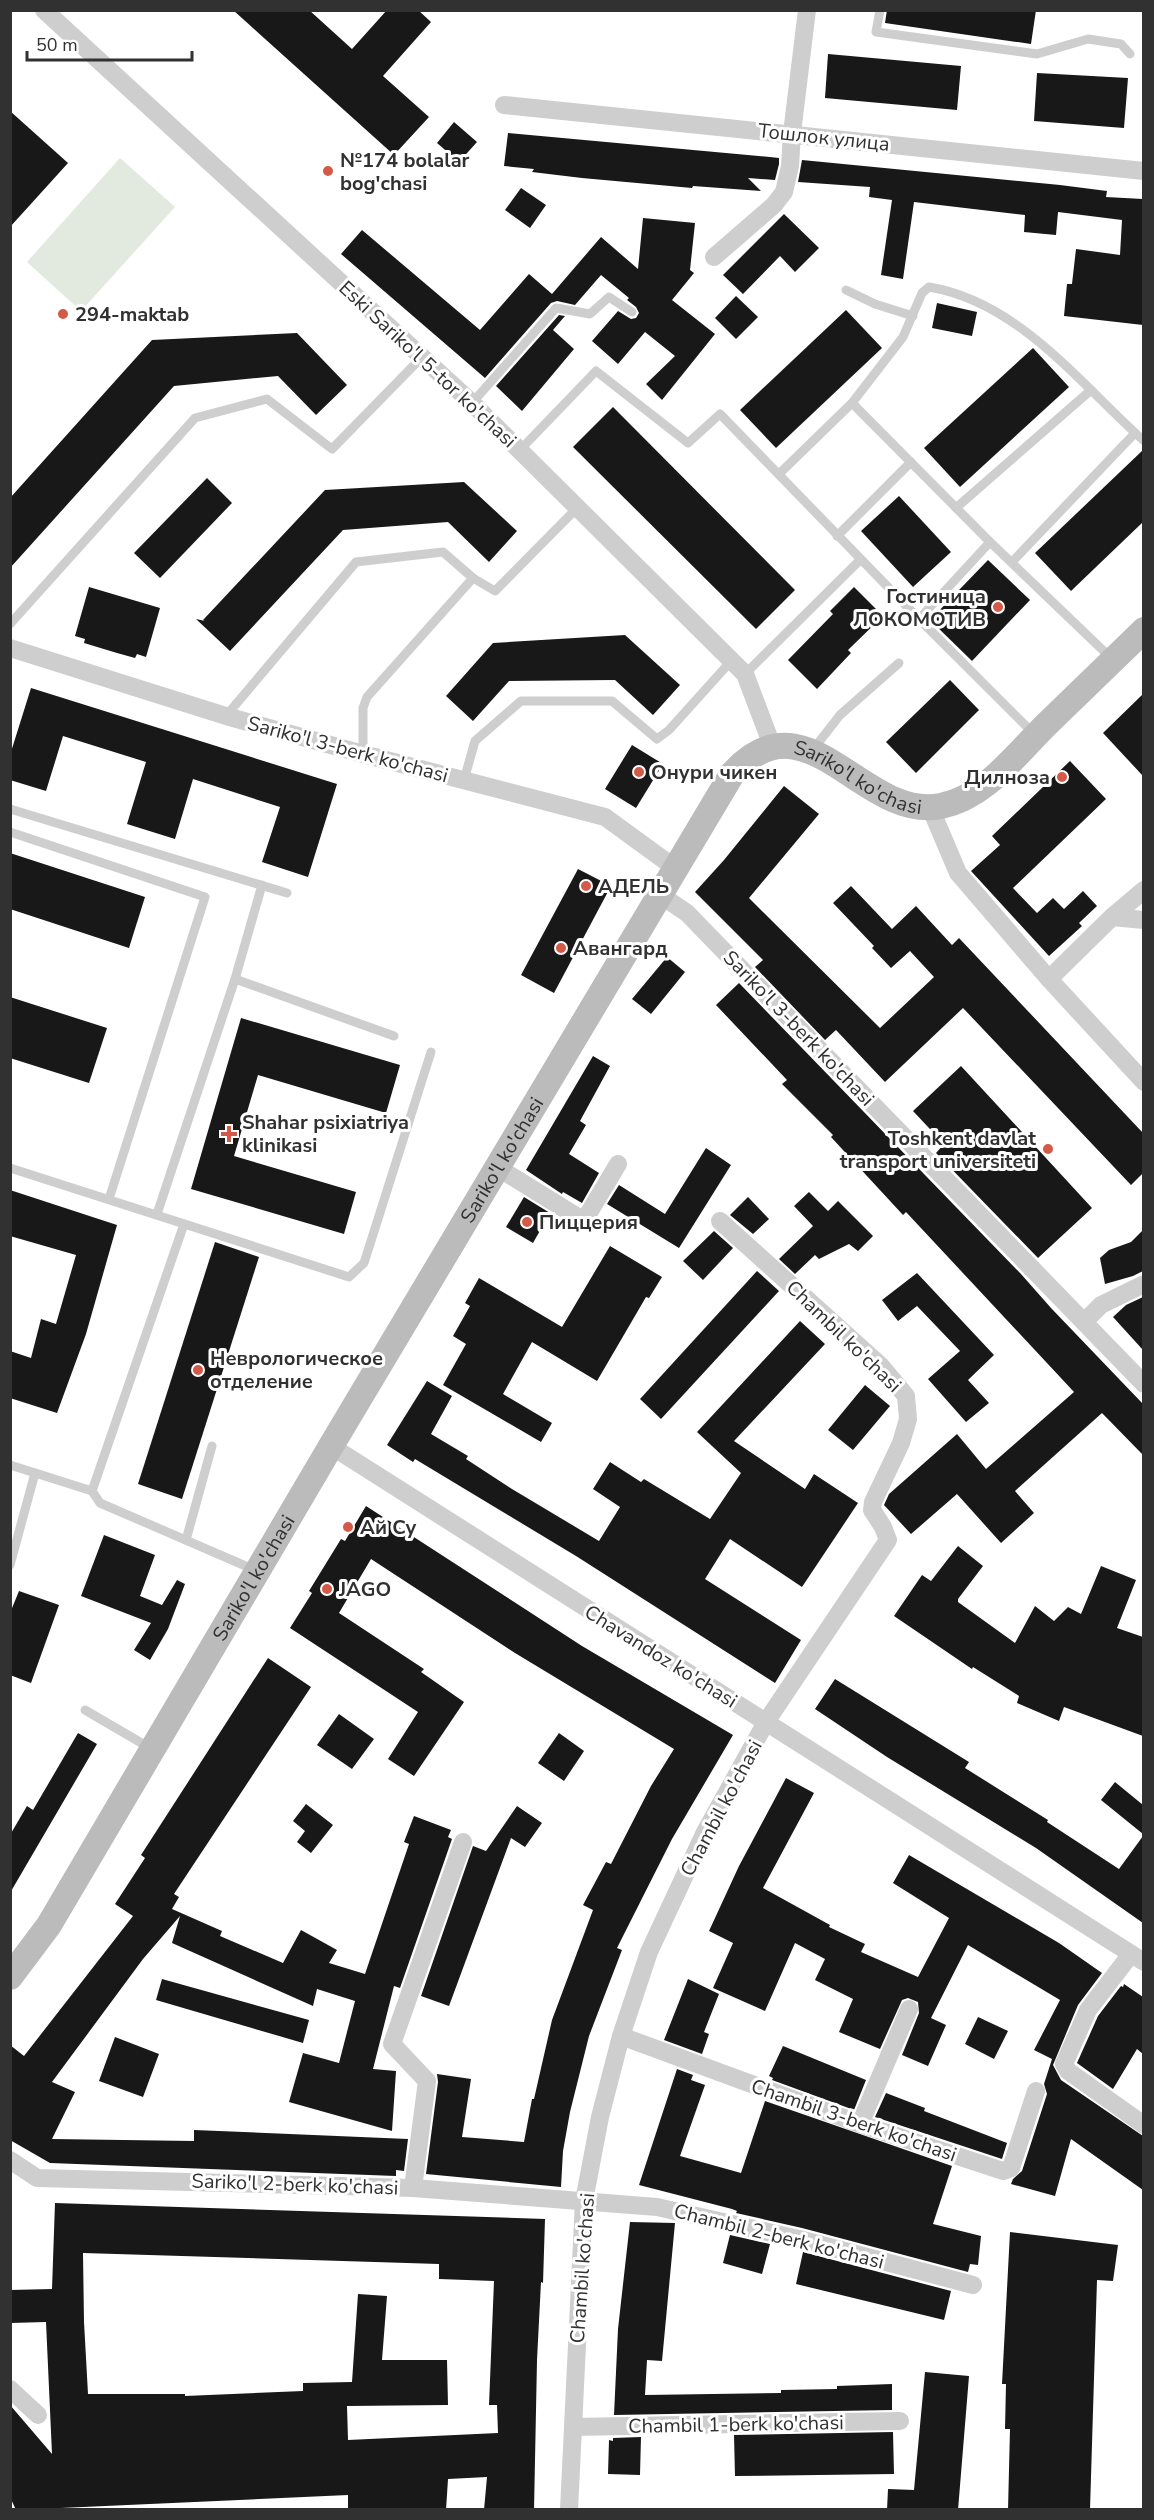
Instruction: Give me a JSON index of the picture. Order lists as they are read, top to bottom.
{
  "streets": {
    "main road": ["Sariko'l ko'chasi"],
    "street": [
      "Тошлок улица",
      "Eski Sariko'l 5-tor ko'chasi",
      "Sariko'l 3-berk ko'chasi",
      "Chambil ko'chasi",
      "Chavandoz ko'chasi",
      "Chambil 3-berk ko'chasi",
      "Sariko'l 2-berk ko'chasi",
      "Chambil 2-berk ko'chasi",
      "Chambil 1-berk ko'chasi"
    ]
  },
  "crossings": [
    ["Eski Sariko'l 5-tor ko'chasi", "Sariko'l ko'chasi"],
    ["Sariko'l 3-berk ko'chasi", "Sariko'l ko'chasi"],
    ["Sariko'l ko'chasi", "Chavandoz ko'chasi"],
    ["Chambil ko'chasi", "Chavandoz ko'chasi"],
    ["Chambil ko'chasi", "Chambil 3-berk ko'chasi"],
    ["Chambil ko'chasi", "Sariko'l 2-berk ko'chasi"],
    ["Chambil ko'chasi", "Chambil 2-berk ko'chasi"],
    ["Chambil ko'chasi", "Chambil 1-berk ko'chasi"],
    ["Sariko'l 2-berk ko'chasi", "Chambil 2-berk ko'chasi"]
  ],
  "places": {
    "other": [
      "№174 bolalar bog'chasi",
      "294-maktab",
      "Гостиница ЛОКОМОТИВ",
      "Онури чикен",
      "Дилноза",
      "АДЕЛЬ",
      "Авангард",
      "Toshkent davlat transport universiteti",
      "Пиццерия",
      "Неврологическое отделение",
      "Ай Су",
      "JAGO"
    ],
    "health": ["Shahar psixiatriya klinikasi"]
  },
  "scale_bar": "50 m"
}
